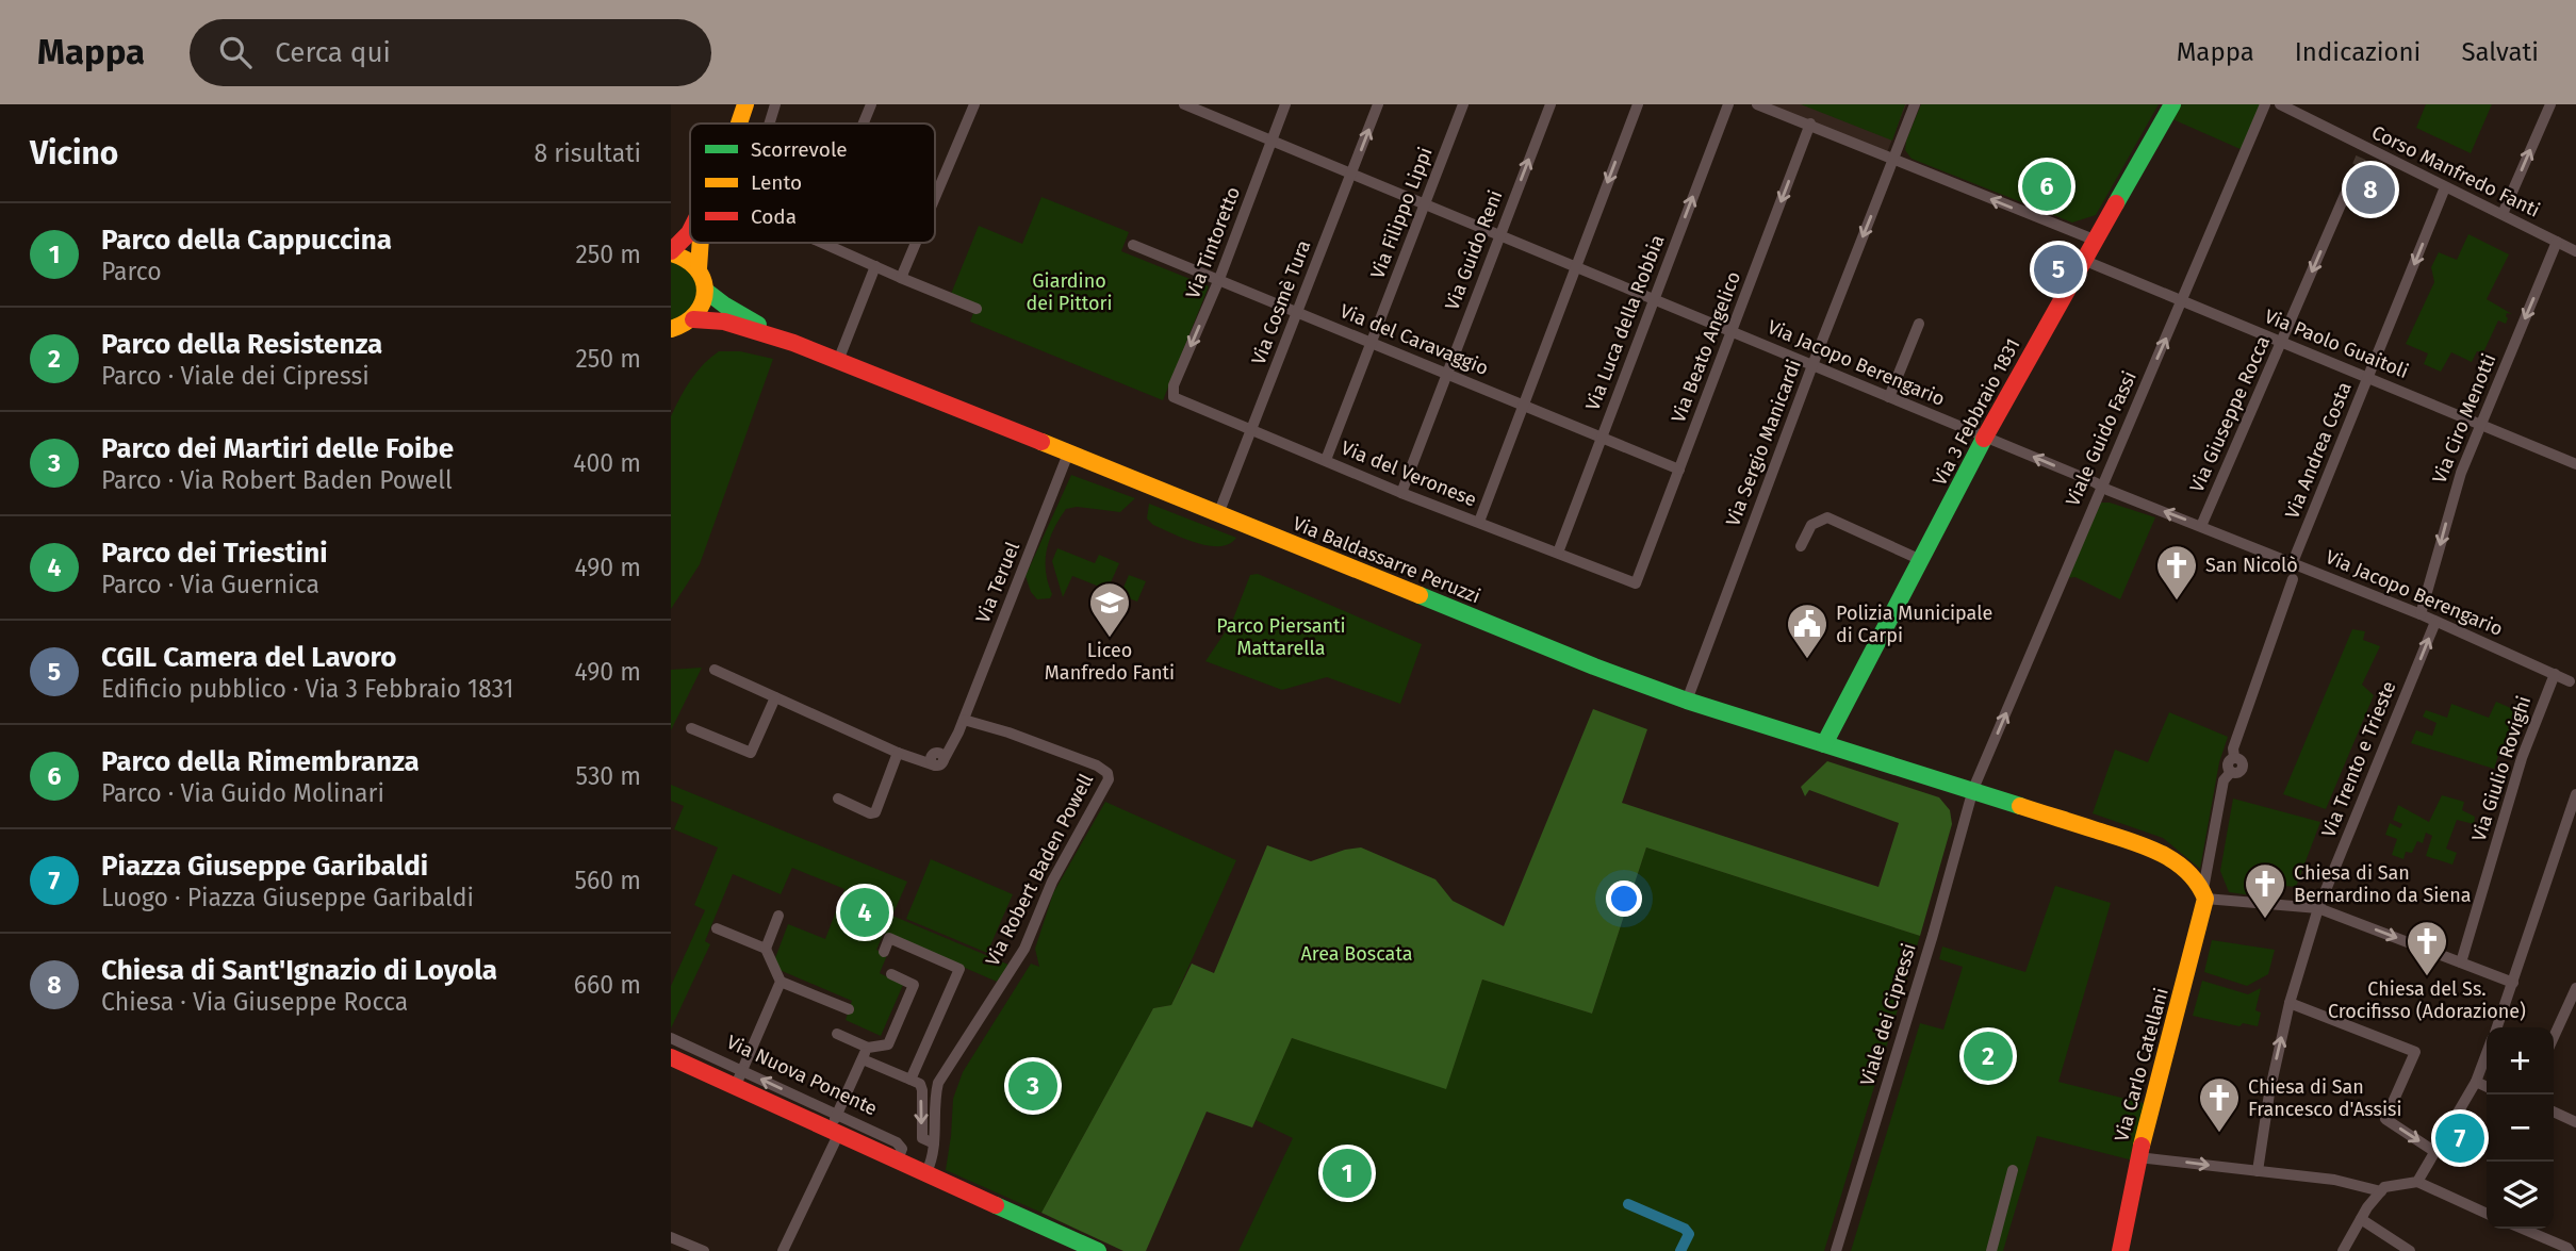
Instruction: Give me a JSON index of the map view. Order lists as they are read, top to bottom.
{
  "streets": {
    "street": [
      "Corso Manfredo Fanti",
      "Via Filippo Lippi",
      "Via Tintoretto",
      "Via Guido Reni",
      "Via Cosmè Tura",
      "Via Luca della Robbia",
      "Via del Caravaggio",
      "Via Paolo Guaitoli",
      "Via Beato Angelico",
      "Via Jacopo Berengario",
      "Via 3 Febbraio 1831",
      "Via Giuseppe Rocca",
      "Via Ciro Menotti",
      "Viale Guido Fassi",
      "Via Sergio Manicardi",
      "Via Andrea Costa",
      "Via del Veronese",
      "Via Baldassarre Peruzzi",
      "Via Teruel",
      "Via Trento e Trieste",
      "Via Giulio Rovighi",
      "Via Robert Baden Powell",
      "Viale dei Cipressi",
      "Via Carlo Catellani",
      "Via Nuova Ponente"
    ]
  },
  "crossings": [
    ["Corso Manfredo Fanti", "Via Ciro Menotti"],
    ["Corso Manfredo Fanti", "Via Andrea Costa"],
    ["Via Filippo Lippi", "Via del Caravaggio"],
    ["Via Filippo Lippi", "Via Jacopo Berengario"],
    ["Via Filippo Lippi", "Via del Veronese"],
    ["Via Tintoretto", "Via del Caravaggio"],
    ["Via Tintoretto", "Via Jacopo Berengario"],
    ["Via Tintoretto", "Via del Veronese"],
    ["Via Guido Reni", "Via del Caravaggio"],
    ["Via Guido Reni", "Via Jacopo Berengario"],
    ["Via Guido Reni", "Via del Veronese"],
    ["Via Cosmè Tura", "Via del Caravaggio"],
    ["Via Cosmè Tura", "Via Jacopo Berengario"],
    ["Via Cosmè Tura", "Via del Veronese"],
    ["Via Cosmè Tura", "Via Baldassarre Peruzzi"],
    ["Via Luca della Robbia", "Via del Caravaggio"],
    ["Via Luca della Robbia", "Via Jacopo Berengario"],
    ["Via Luca della Robbia", "Via del Veronese"],
    ["Via del Caravaggio", "Via Beato Angelico"],
    ["Via Paolo Guaitoli", "Via 3 Febbraio 1831"],
    ["Via Paolo Guaitoli", "Via Giuseppe Rocca"],
    ["Via Paolo Guaitoli", "Via Ciro Menotti"],
    ["Via Paolo Guaitoli", "Viale Guido Fassi"],
    ["Via Paolo Guaitoli", "Via Andrea Costa"],
    ["Via Beato Angelico", "Via Jacopo Berengario"],
    ["Via Beato Angelico", "Via del Veronese"],
    ["Via Jacopo Berengario", "Via 3 Febbraio 1831"],
    ["Via Jacopo Berengario", "Via Giuseppe Rocca"],
    ["Via Jacopo Berengario", "Via Ciro Menotti"],
    ["Via Jacopo Berengario", "Viale Guido Fassi"],
    ["Via Jacopo Berengario", "Via Sergio Manicardi"],
    ["Via Jacopo Berengario", "Via Andrea Costa"],
    ["Via Jacopo Berengario", "Via Trento e Trieste"],
    ["Via Jacopo Berengario", "Via Giulio Rovighi"],
    ["Via Jacopo Berengario", "Via Carlo Catellani"],
    ["Via 3 Febbraio 1831", "Via Baldassarre Peruzzi"],
    ["Viale Guido Fassi", "Via Baldassarre Peruzzi"],
    ["Viale Guido Fassi", "Viale dei Cipressi"],
    ["Via Sergio Manicardi", "Via Baldassarre Peruzzi"],
    ["Via Andrea Costa", "Via Carlo Catellani"],
    ["Via Baldassarre Peruzzi", "Via Teruel"],
    ["Via Baldassarre Peruzzi", "Viale dei Cipressi"],
    ["Via Teruel", "Via Robert Baden Powell"],
    ["Via Robert Baden Powell", "Via Nuova Ponente"]
  ],
  "one_way": [
    "Via Tintoretto",
    "Via Beato Angelico",
    "Via Giuseppe Rocca",
    "Via Ciro Menotti",
    "Viale Guido Fassi",
    "Via Andrea Costa",
    "Via Trento e Trieste"
  ],
  "parks": ["Giardino dei Pittori", "Parco Piersanti Mattarella", "Area Boscata"],
  "places": {
    "church": [
      "San Nicolò",
      "Chiesa di San Bernardino da Siena",
      "Chiesa del Ss. Crocifisso (Adorazione)",
      "Chiesa di San Francesco d'Assisi"
    ],
    "school or university": ["Liceo Manfredo Fanti"],
    "public building": ["Polizia Municipale di Carpi"]
  },
  "legend": ["Scorrevole", "Lento", "Coda"],
  "page": {
    "header": "Mappa",
    "search": "Cerca qui",
    "nav": ["Mappa", "Indicazioni", "Salvati"],
    "heading": ["Vicino", "8 risultati"],
    "pins": [
      "6",
      "8",
      "5",
      "4",
      "2",
      "3",
      "7",
      "1"
    ],
    "list": [
      {
        "mark": "1",
        "name": "Parco della Cappuccina",
        "note": "Parco",
        "value": "250 m"
      },
      {
        "mark": "2",
        "name": "Parco della Resistenza",
        "note": "Parco · Viale dei Cipressi",
        "value": "250 m"
      },
      {
        "mark": "3",
        "name": "Parco dei Martiri delle Foibe",
        "note": "Parco · Via Robert Baden Powell",
        "value": "400 m"
      },
      {
        "mark": "4",
        "name": "Parco dei Triestini",
        "note": "Parco · Via Guernica",
        "value": "490 m"
      },
      {
        "mark": "5",
        "name": "CGIL Camera del Lavoro",
        "note": "Edificio pubblico · Via 3 Febbraio 1831",
        "value": "490 m"
      },
      {
        "mark": "6",
        "name": "Parco della Rimembranza",
        "note": "Parco · Via Guido Molinari",
        "value": "530 m"
      },
      {
        "mark": "7",
        "name": "Piazza Giuseppe Garibaldi",
        "note": "Luogo · Piazza Giuseppe Garibaldi",
        "value": "560 m"
      },
      {
        "mark": "8",
        "name": "Chiesa di Sant'Ignazio di Loyola",
        "note": "Chiesa · Via Giuseppe Rocca",
        "value": "660 m"
      }
    ],
    "map_buttons": ["+", "−"]
  }
}
